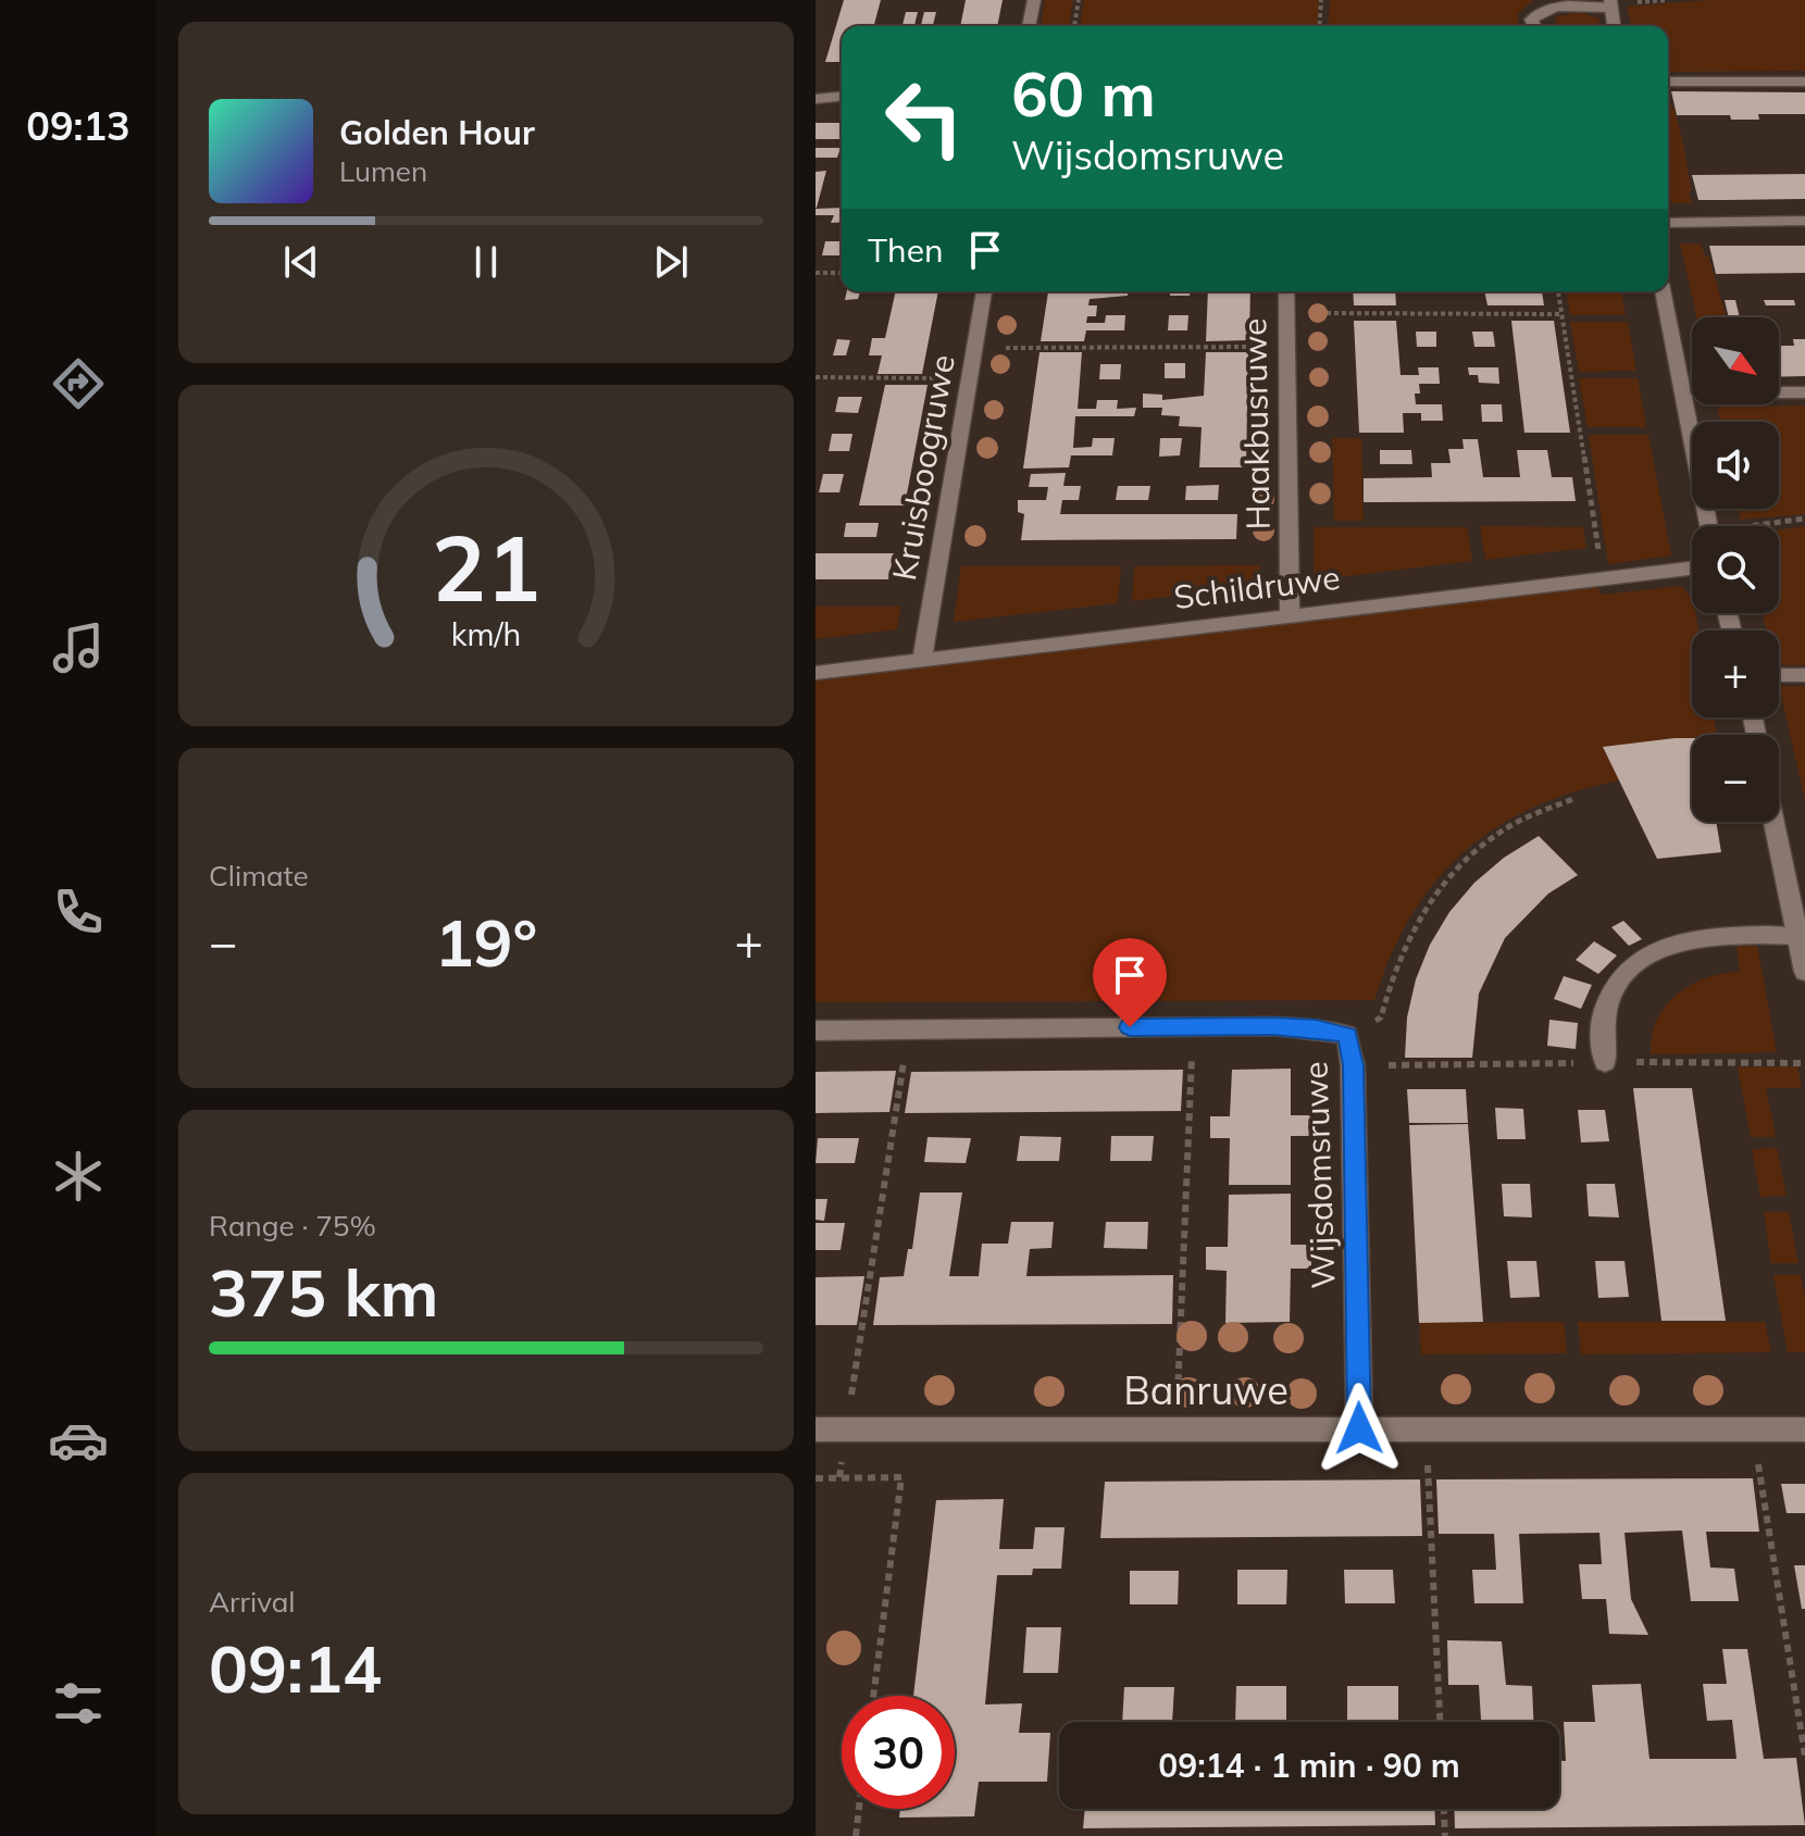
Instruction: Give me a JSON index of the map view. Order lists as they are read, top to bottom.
{
  "streets": {
    "street": [
      "Haakbusruwe",
      "Kruisboogruwe",
      "Schildruwe",
      "Wijsdomsruwe",
      "Banruwe"
    ]
  },
  "crossings": [
    ["Haakbusruwe", "Schildruwe"],
    ["Kruisboogruwe", "Schildruwe"],
    ["Wijsdomsruwe", "Banruwe"]
  ],
  "north": "bottom right",
  "page": {
    "tabs": "09:13",
    "turn": ["60 m", "Wijsdomsruwe"],
    "song": ["Golden Hour", "Lumen"],
    "then": "Then",
    "map_buttons": ["+", "−"],
    "tile": [
      "Climate",
      ["Range · 75%", "375 km"],
      ["Arrival", "09:14"]
    ],
    "heat": ["−", "19°", "+"],
    "limit": "30",
    "trip": "09:14 · 1 min · 90 m",
    "gauge": ["21", "km/h"]
  }
}
